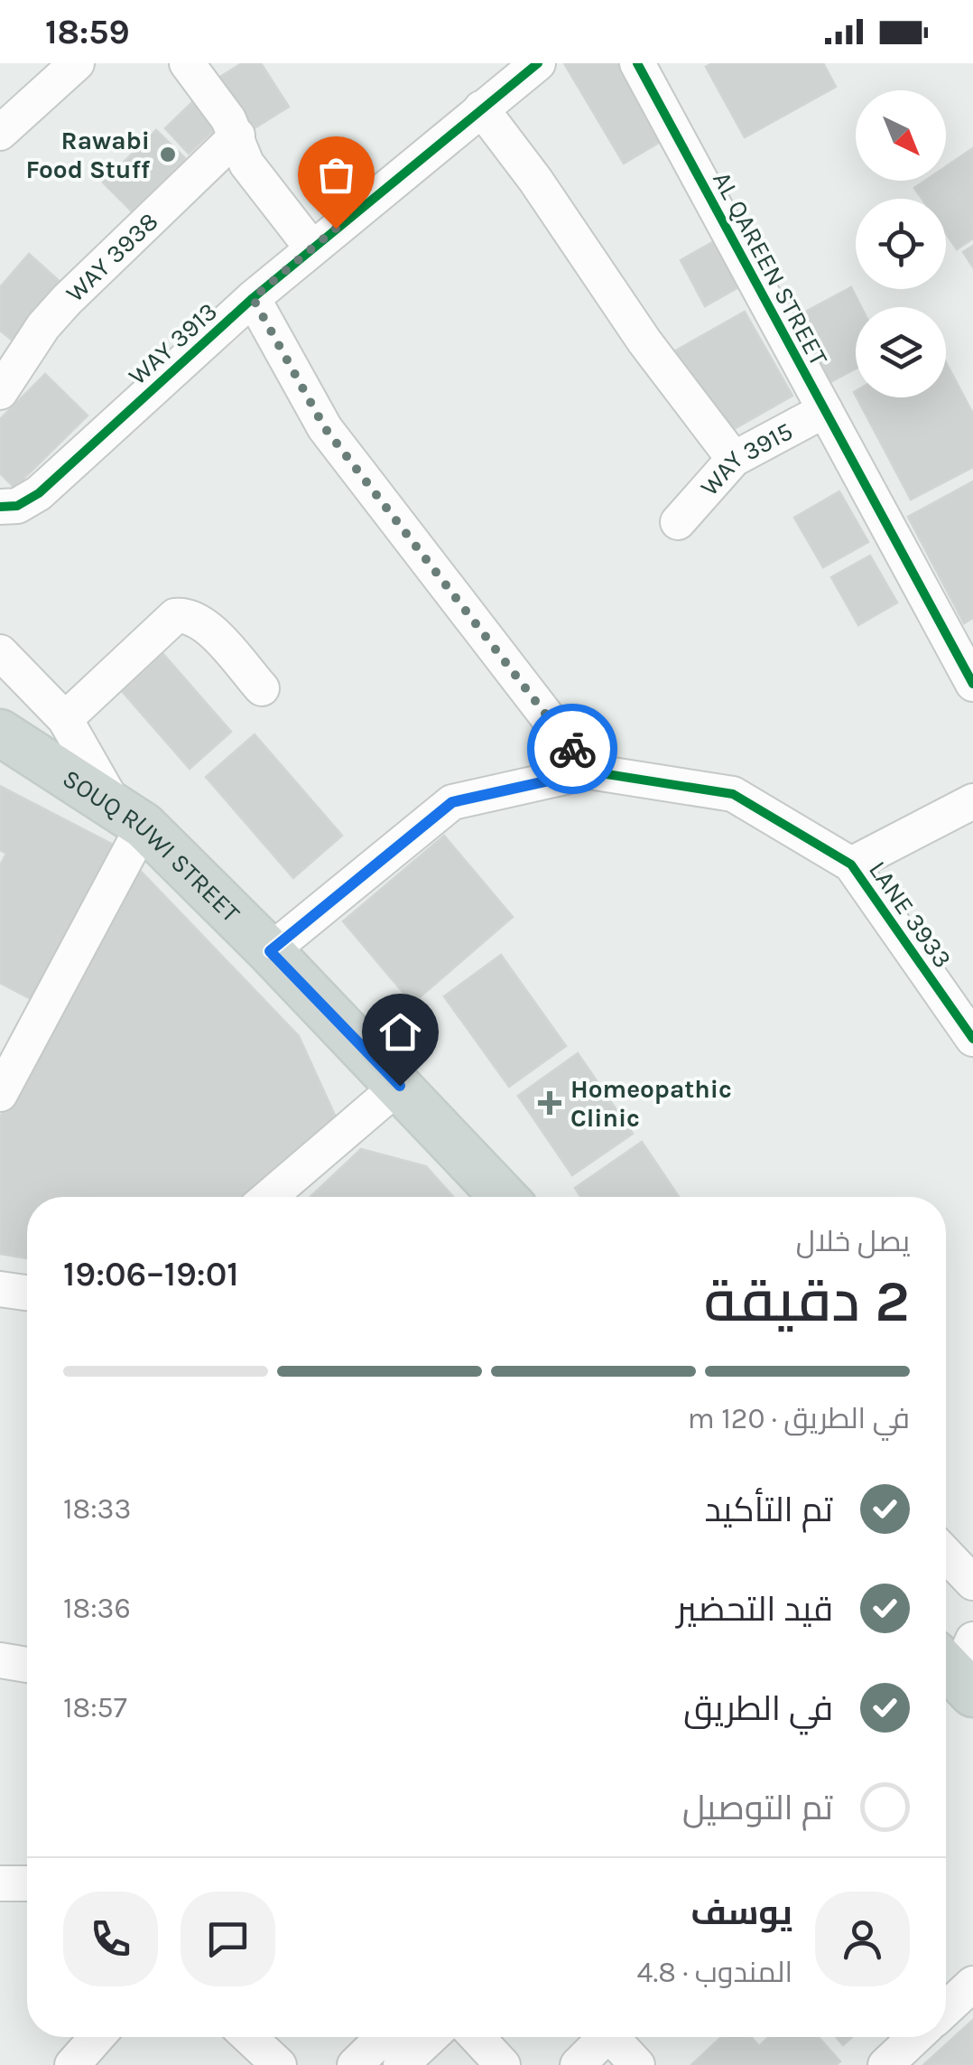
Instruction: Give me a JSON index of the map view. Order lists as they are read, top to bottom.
{
  "streets": {
    "main road": ["SOUQ RUWI STREET"],
    "street": [
      "WAY 3938",
      "AL QAREEN STREET",
      "WAY 3913",
      "WAY 3915",
      "LANE 3933"
    ]
  },
  "crossings": [
    ["AL QAREEN STREET", "WAY 3915"],
    ["SOUQ RUWI STREET", "LANE 3933"]
  ],
  "places": {
    "other": ["Rawabi Food Stuff"],
    "health": ["Homeopathic Clinic"]
  },
  "north": "bottom right",
  "page": {
    "status": "18:59",
    "heading": ["2 دقيقة", "يصل خلال", "19:01–19:06"],
    "panel": ["يوسف", "المندوب · 4.8"],
    "bar": "في الطريق · 120 m",
    "list": [
      ["تم التأكيد", "18:33"],
      ["قيد التحضير", "18:36"],
      ["في الطريق", "18:57"],
      "تم التوصيل"
    ]
  }
}
